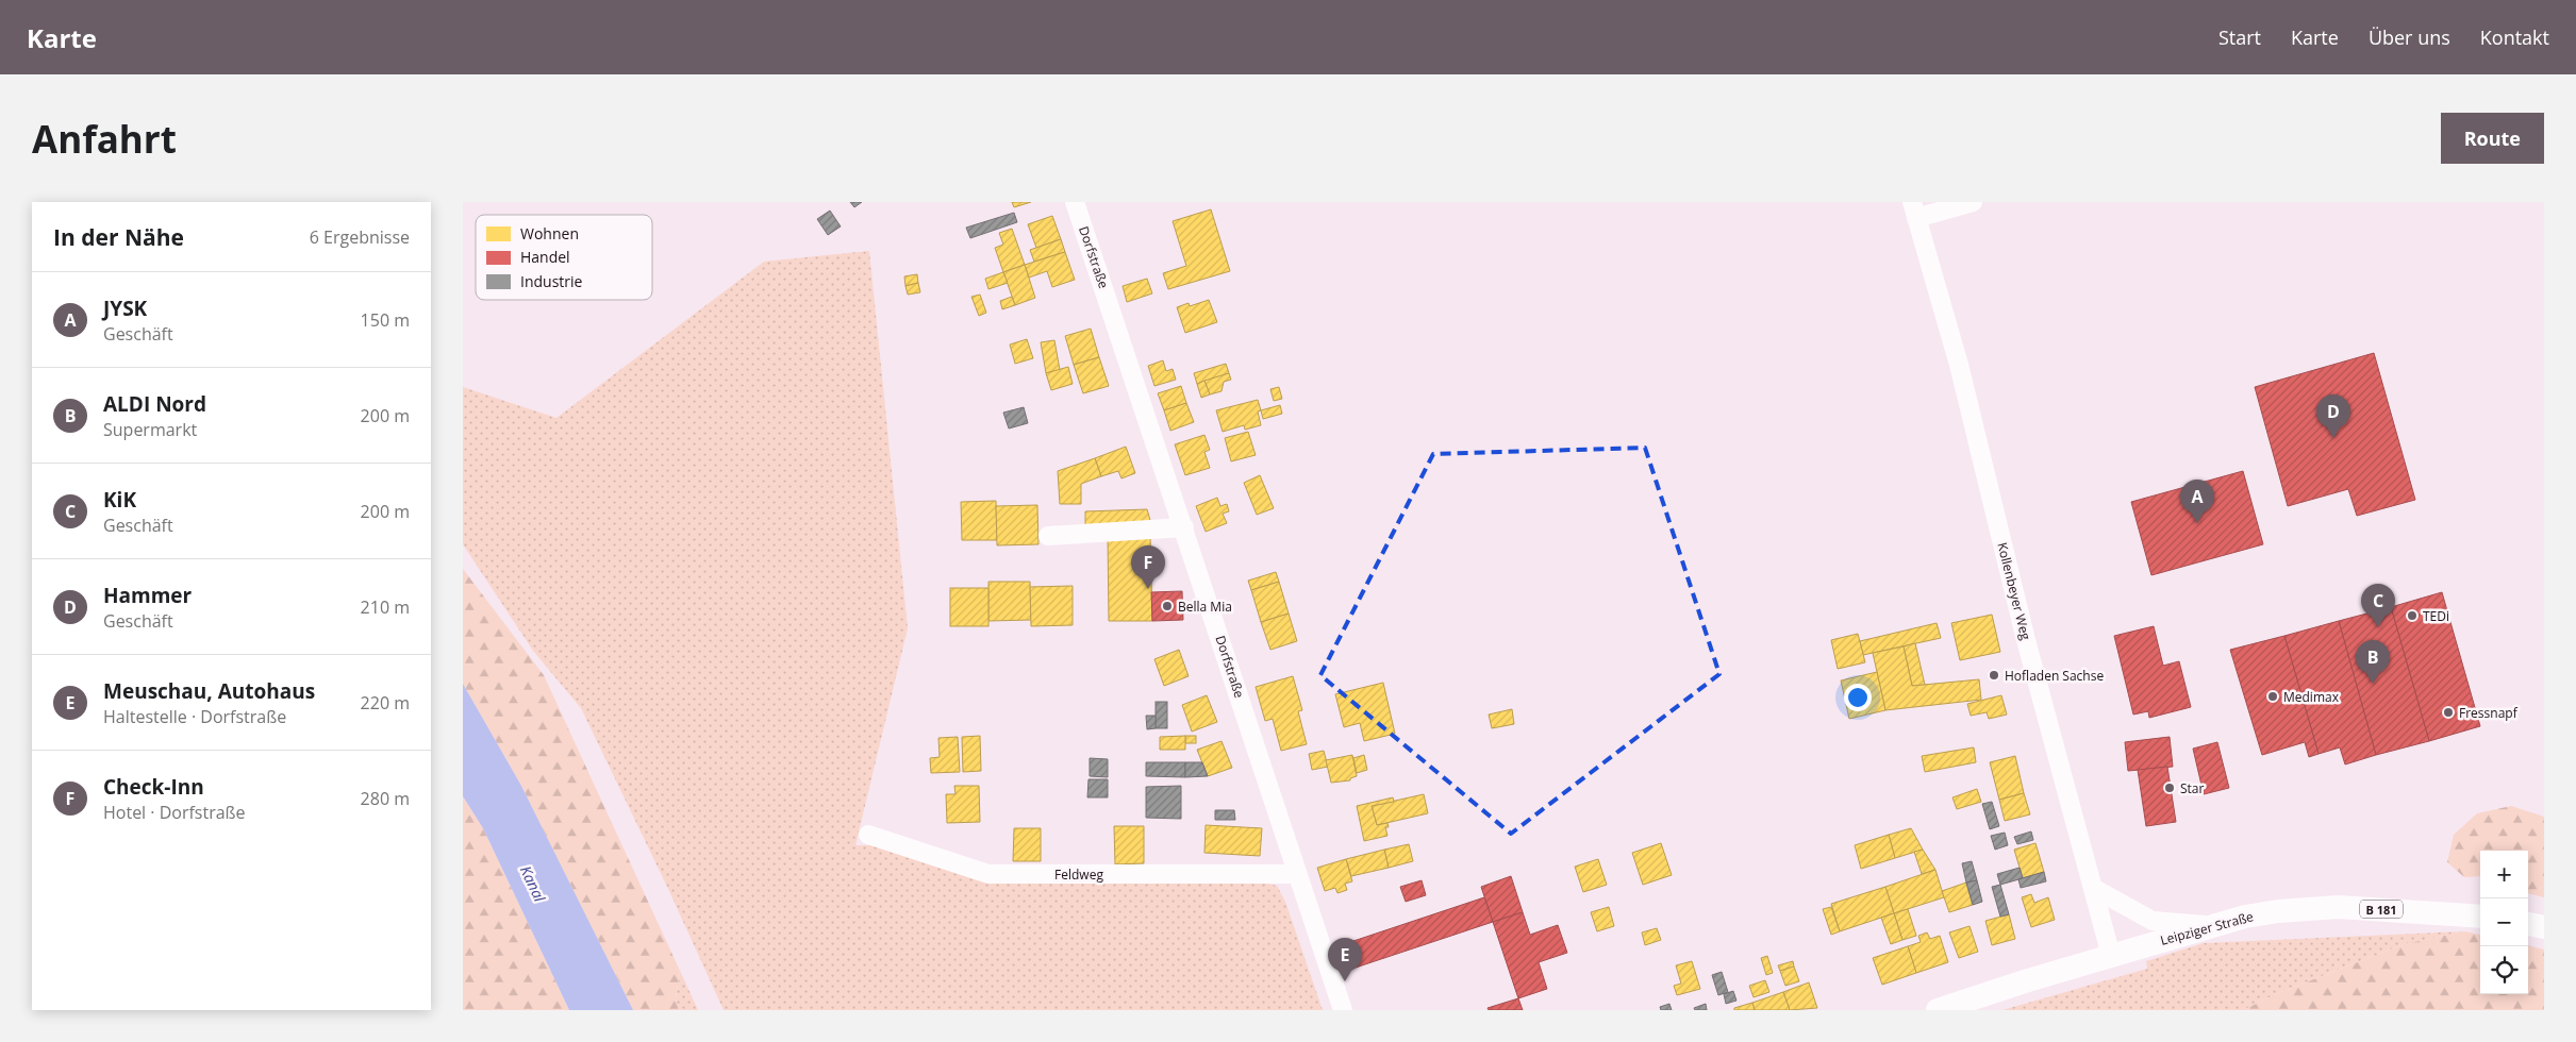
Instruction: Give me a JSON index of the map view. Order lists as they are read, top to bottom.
{
  "streets": {
    "main road": ["B 181", "Leipziger Straße"],
    "street": ["Dorfstraße", "Kollenbeyer Weg", "Feldweg"]
  },
  "crossings": [
    ["Dorfstraße", "Feldweg"],
    ["Kollenbeyer Weg", "Leipziger Straße"]
  ],
  "water": ["Kanal"],
  "places": [
    "Bella Mia",
    "TEDi",
    "Hofladen Sachse",
    "Medimax",
    "Fressnapf",
    "Star"
  ],
  "legend": ["Wohnen", "Handel", "Industrie"],
  "page": {
    "header": "Karte",
    "nav": [
      "Start",
      "Karte",
      "Über uns",
      "Kontakt"
    ],
    "buttons": "Route",
    "title": "Anfahrt",
    "heading": ["In der Nähe", "6 Ergebnisse"],
    "list": [
      {
        "mark": "A",
        "name": "JYSK",
        "note": "Geschäft",
        "value": "150 m"
      },
      {
        "mark": "B",
        "name": "ALDI Nord",
        "note": "Supermarkt",
        "value": "200 m"
      },
      {
        "mark": "C",
        "name": "KiK",
        "note": "Geschäft",
        "value": "200 m"
      },
      {
        "mark": "D",
        "name": "Hammer",
        "note": "Geschäft",
        "value": "210 m"
      },
      {
        "mark": "E",
        "name": "Meuschau, Autohaus",
        "note": "Haltestelle · Dorfstraße",
        "value": "220 m"
      },
      {
        "mark": "F",
        "name": "Check-Inn",
        "note": "Hotel · Dorfstraße",
        "value": "280 m"
      }
    ],
    "pins": [
      "D",
      "A",
      "F",
      "C",
      "B",
      "E"
    ],
    "map_buttons": ["+", "−"]
  }
}
